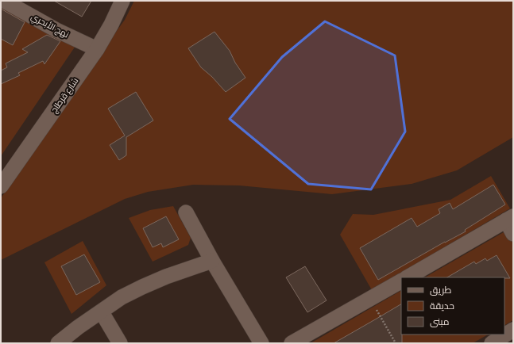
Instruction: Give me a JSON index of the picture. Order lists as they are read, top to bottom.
{
  "streets": {
    "street": ["نهج الأبحري", "شارع قرطاج"]
  },
  "crossings": [
    ["نهج الأبحري", "شارع قرطاج"]
  ],
  "legend": ["طريق", "حديقة", "مبنى"]
}
